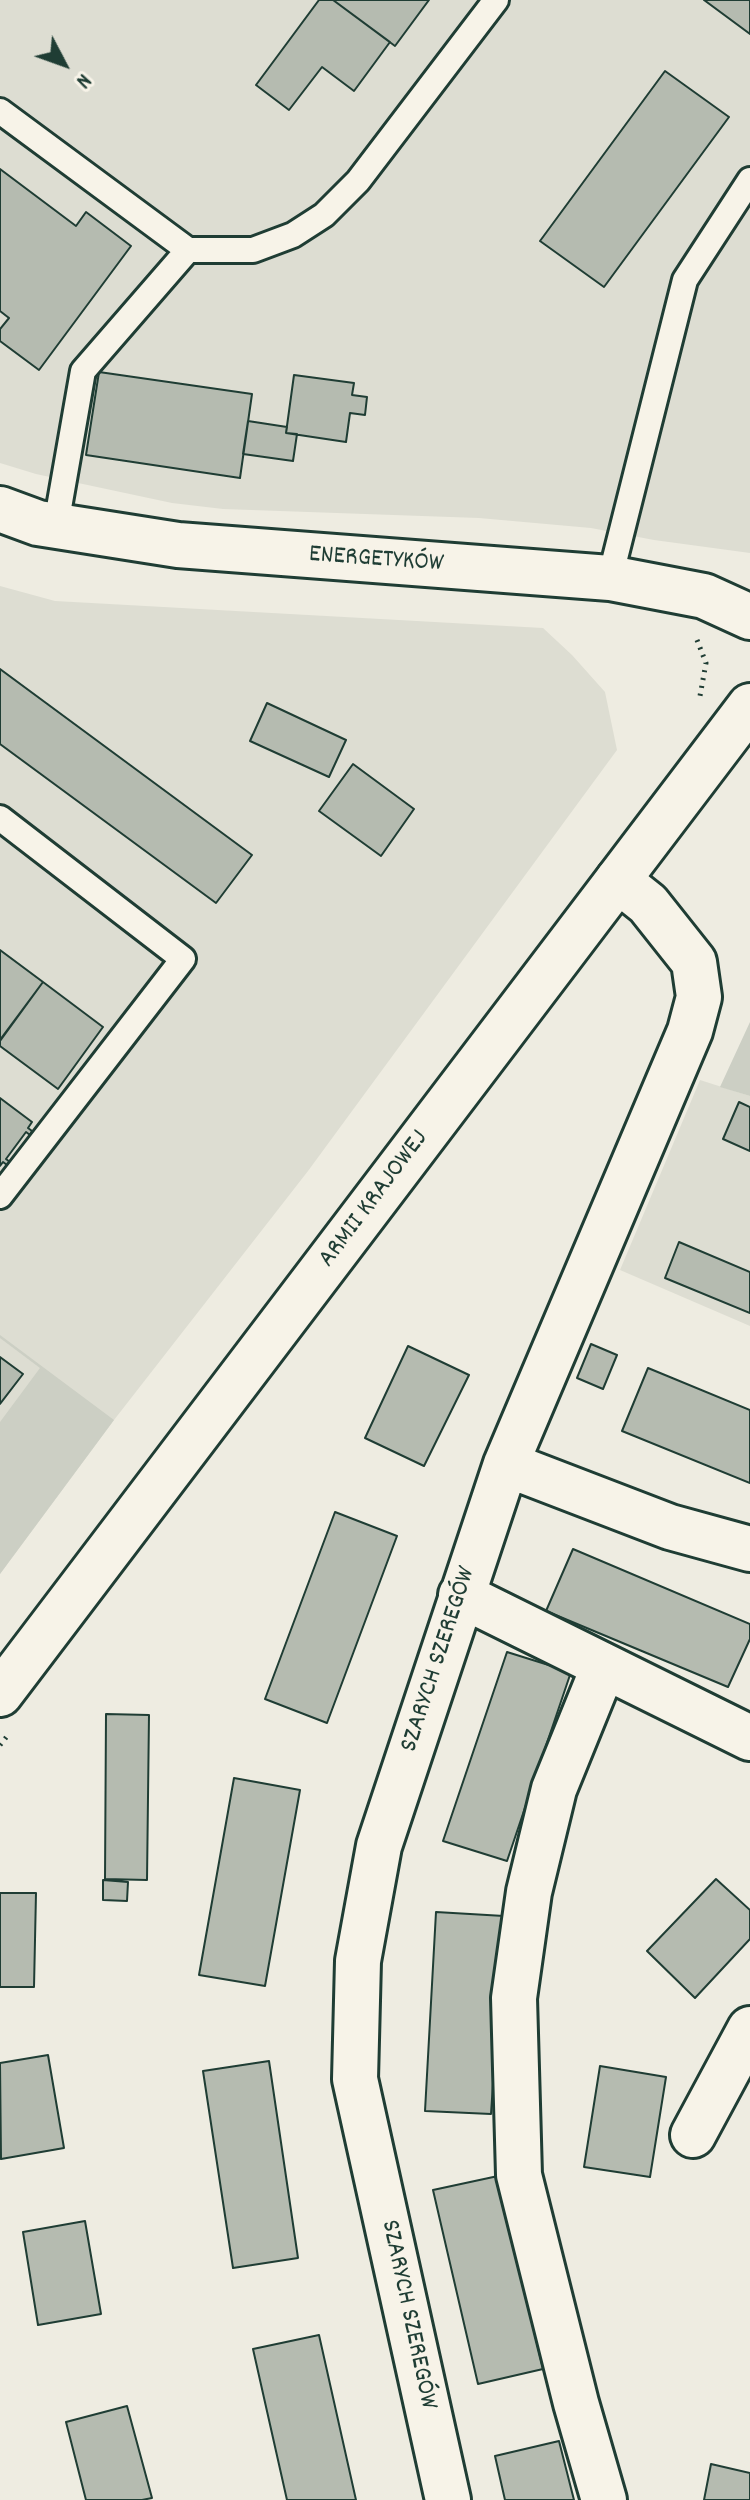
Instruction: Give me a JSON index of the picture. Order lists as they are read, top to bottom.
{
  "streets": {
    "street": ["ENERGETYKÓW", "ARMII KRAJOWEJ", "SZARYCH SZEREGÓW"]
  },
  "crossings": [
    ["ARMII KRAJOWEJ", "SZARYCH SZEREGÓW"]
  ],
  "north": "bottom right"
}
